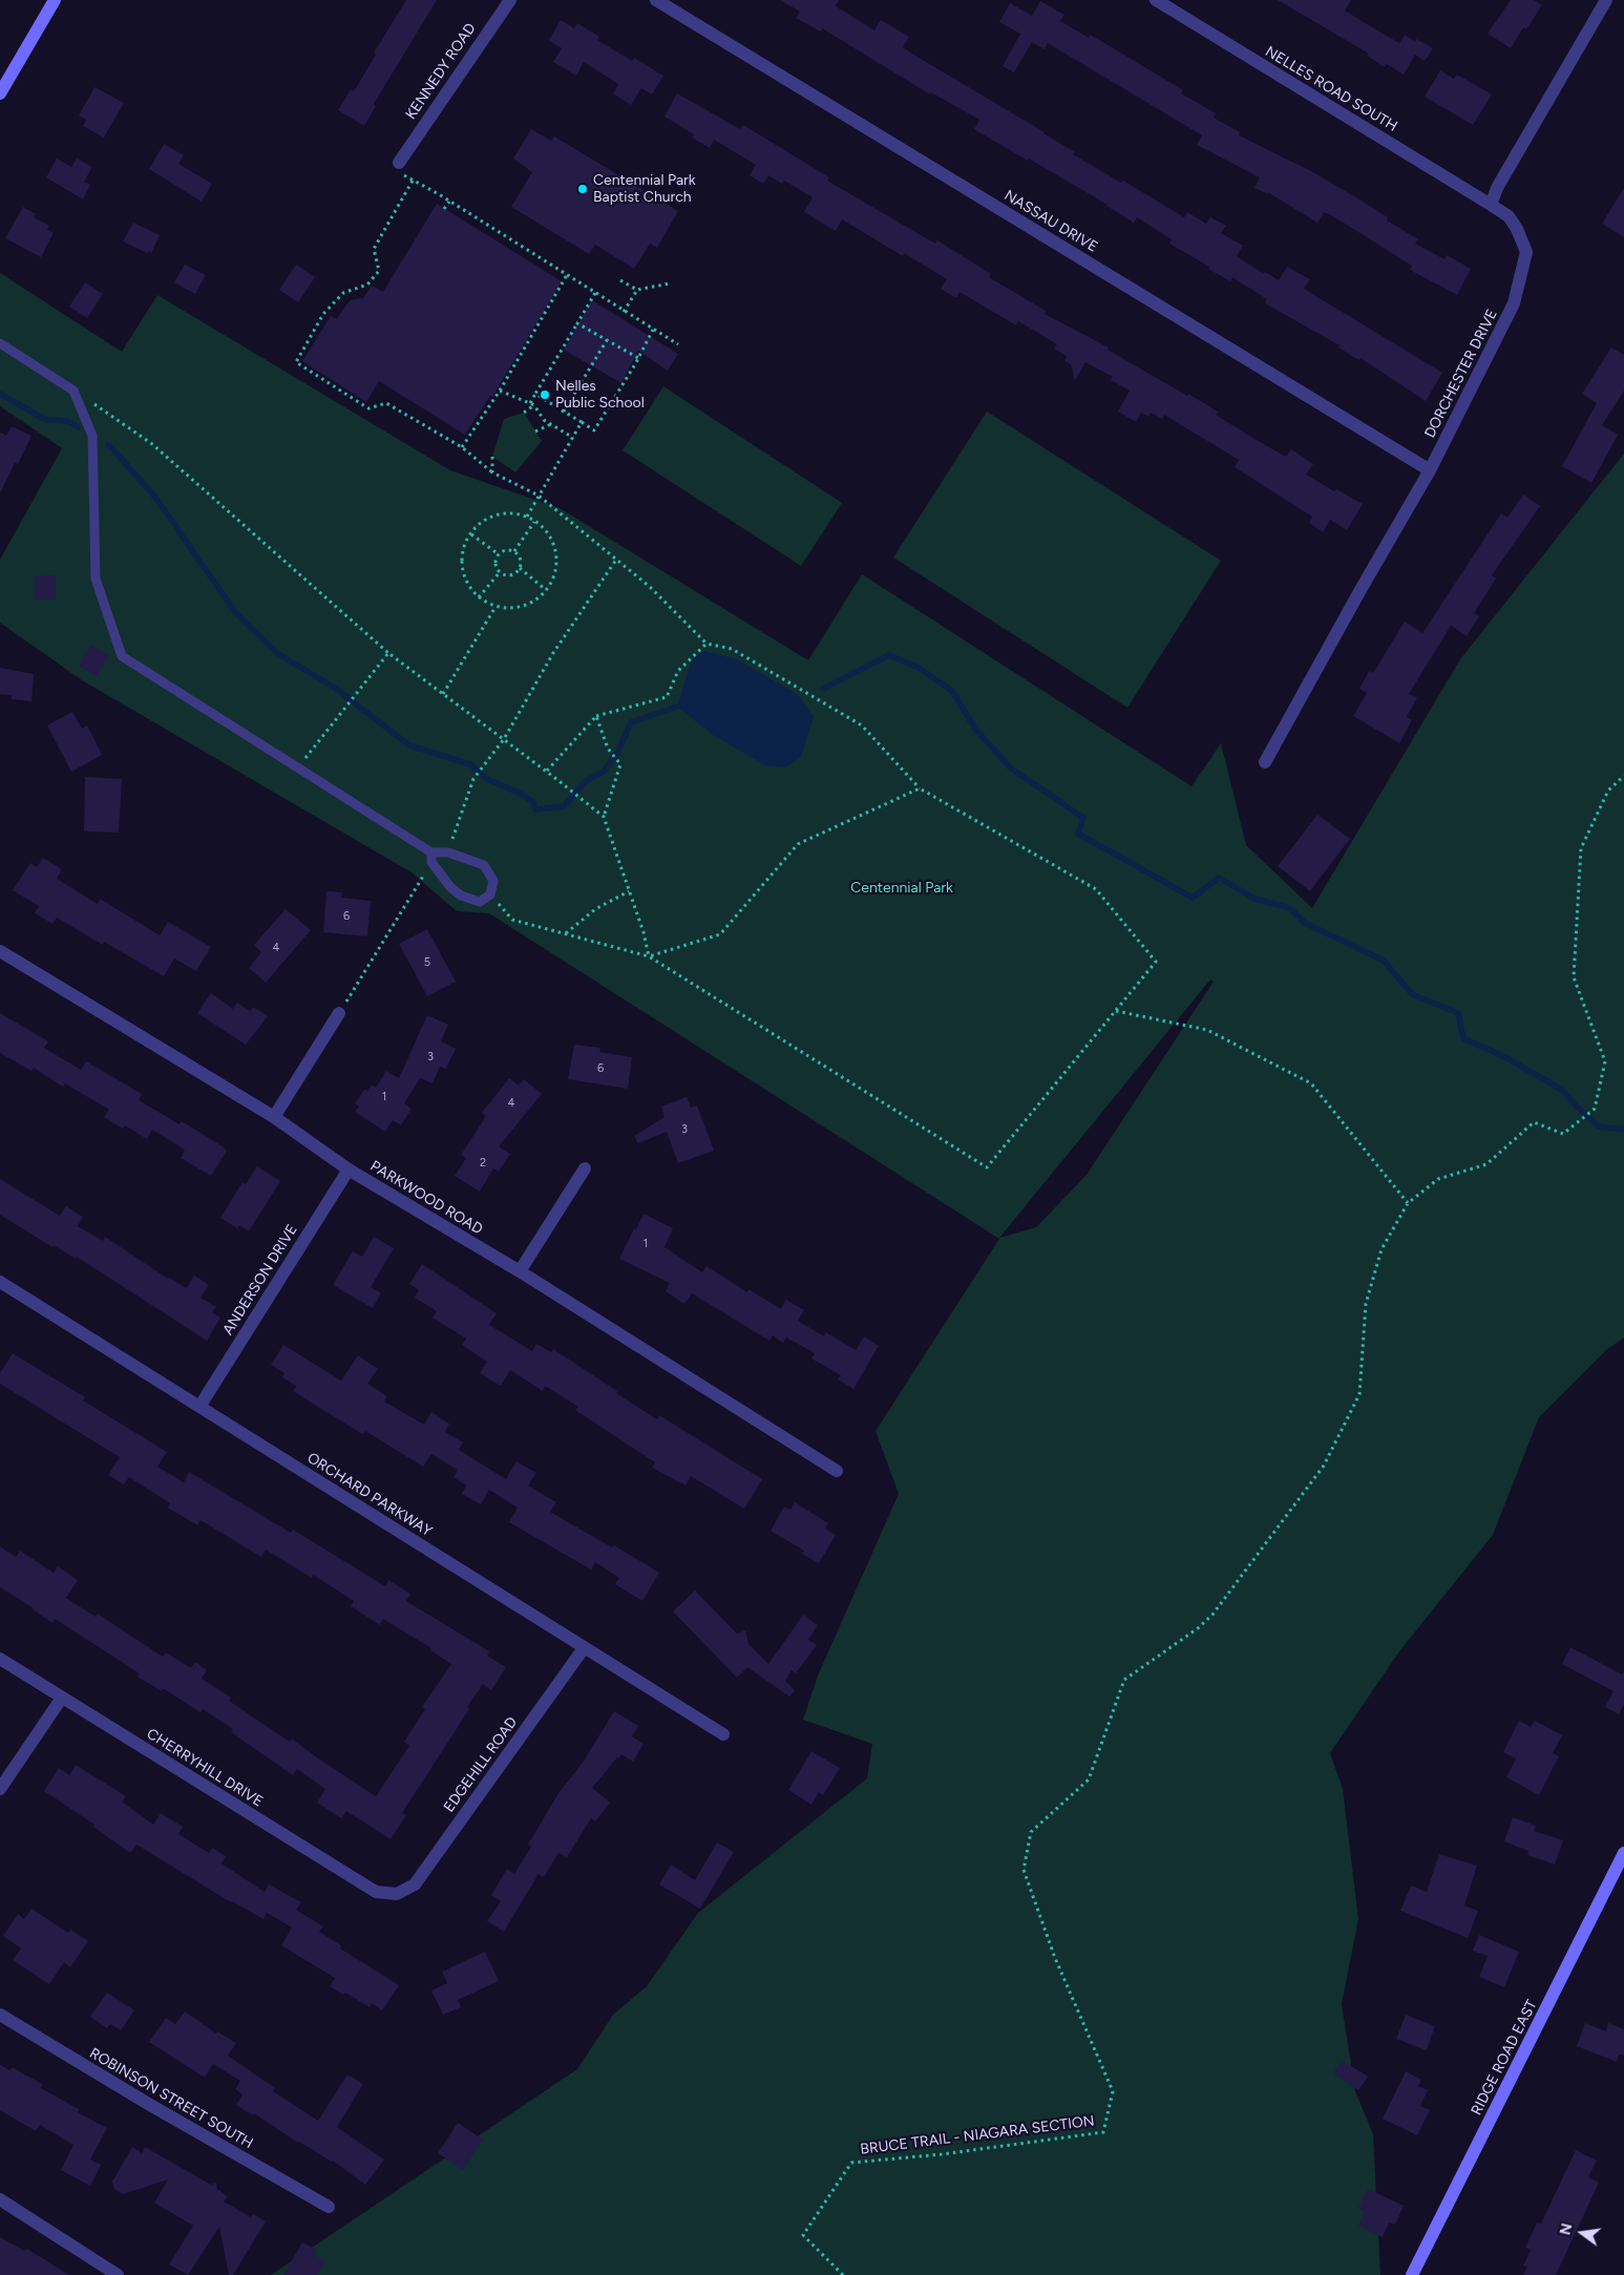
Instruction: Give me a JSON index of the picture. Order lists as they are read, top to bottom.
{
  "streets": {
    "main road": ["RIDGE ROAD EAST"],
    "street": [
      "KENNEDY ROAD",
      "NELLES ROAD SOUTH",
      "NASSAU DRIVE",
      "DORCHESTER DRIVE",
      "PARKWOOD ROAD",
      "ANDERSON DRIVE",
      "ORCHARD PARKWAY",
      "EDGEHILL ROAD",
      "CHERRYHILL DRIVE",
      "ROBINSON STREET SOUTH"
    ],
    "path": ["BRUCE TRAIL - NIAGARA SECTION"]
  },
  "crossings": [
    ["NELLES ROAD SOUTH", "DORCHESTER DRIVE"],
    ["NASSAU DRIVE", "DORCHESTER DRIVE"],
    ["PARKWOOD ROAD", "ANDERSON DRIVE"],
    ["ANDERSON DRIVE", "ORCHARD PARKWAY"],
    ["ORCHARD PARKWAY", "EDGEHILL ROAD"],
    ["EDGEHILL ROAD", "CHERRYHILL DRIVE"]
  ],
  "parks": ["Centennial Park"],
  "places": ["Centennial Park Baptist Church", "Nelles Public School"],
  "house_numbers": [
    "6",
    "4",
    "5",
    "3",
    "6",
    "1",
    "4",
    "3",
    "2",
    "1"
  ],
  "north": "left"
}
